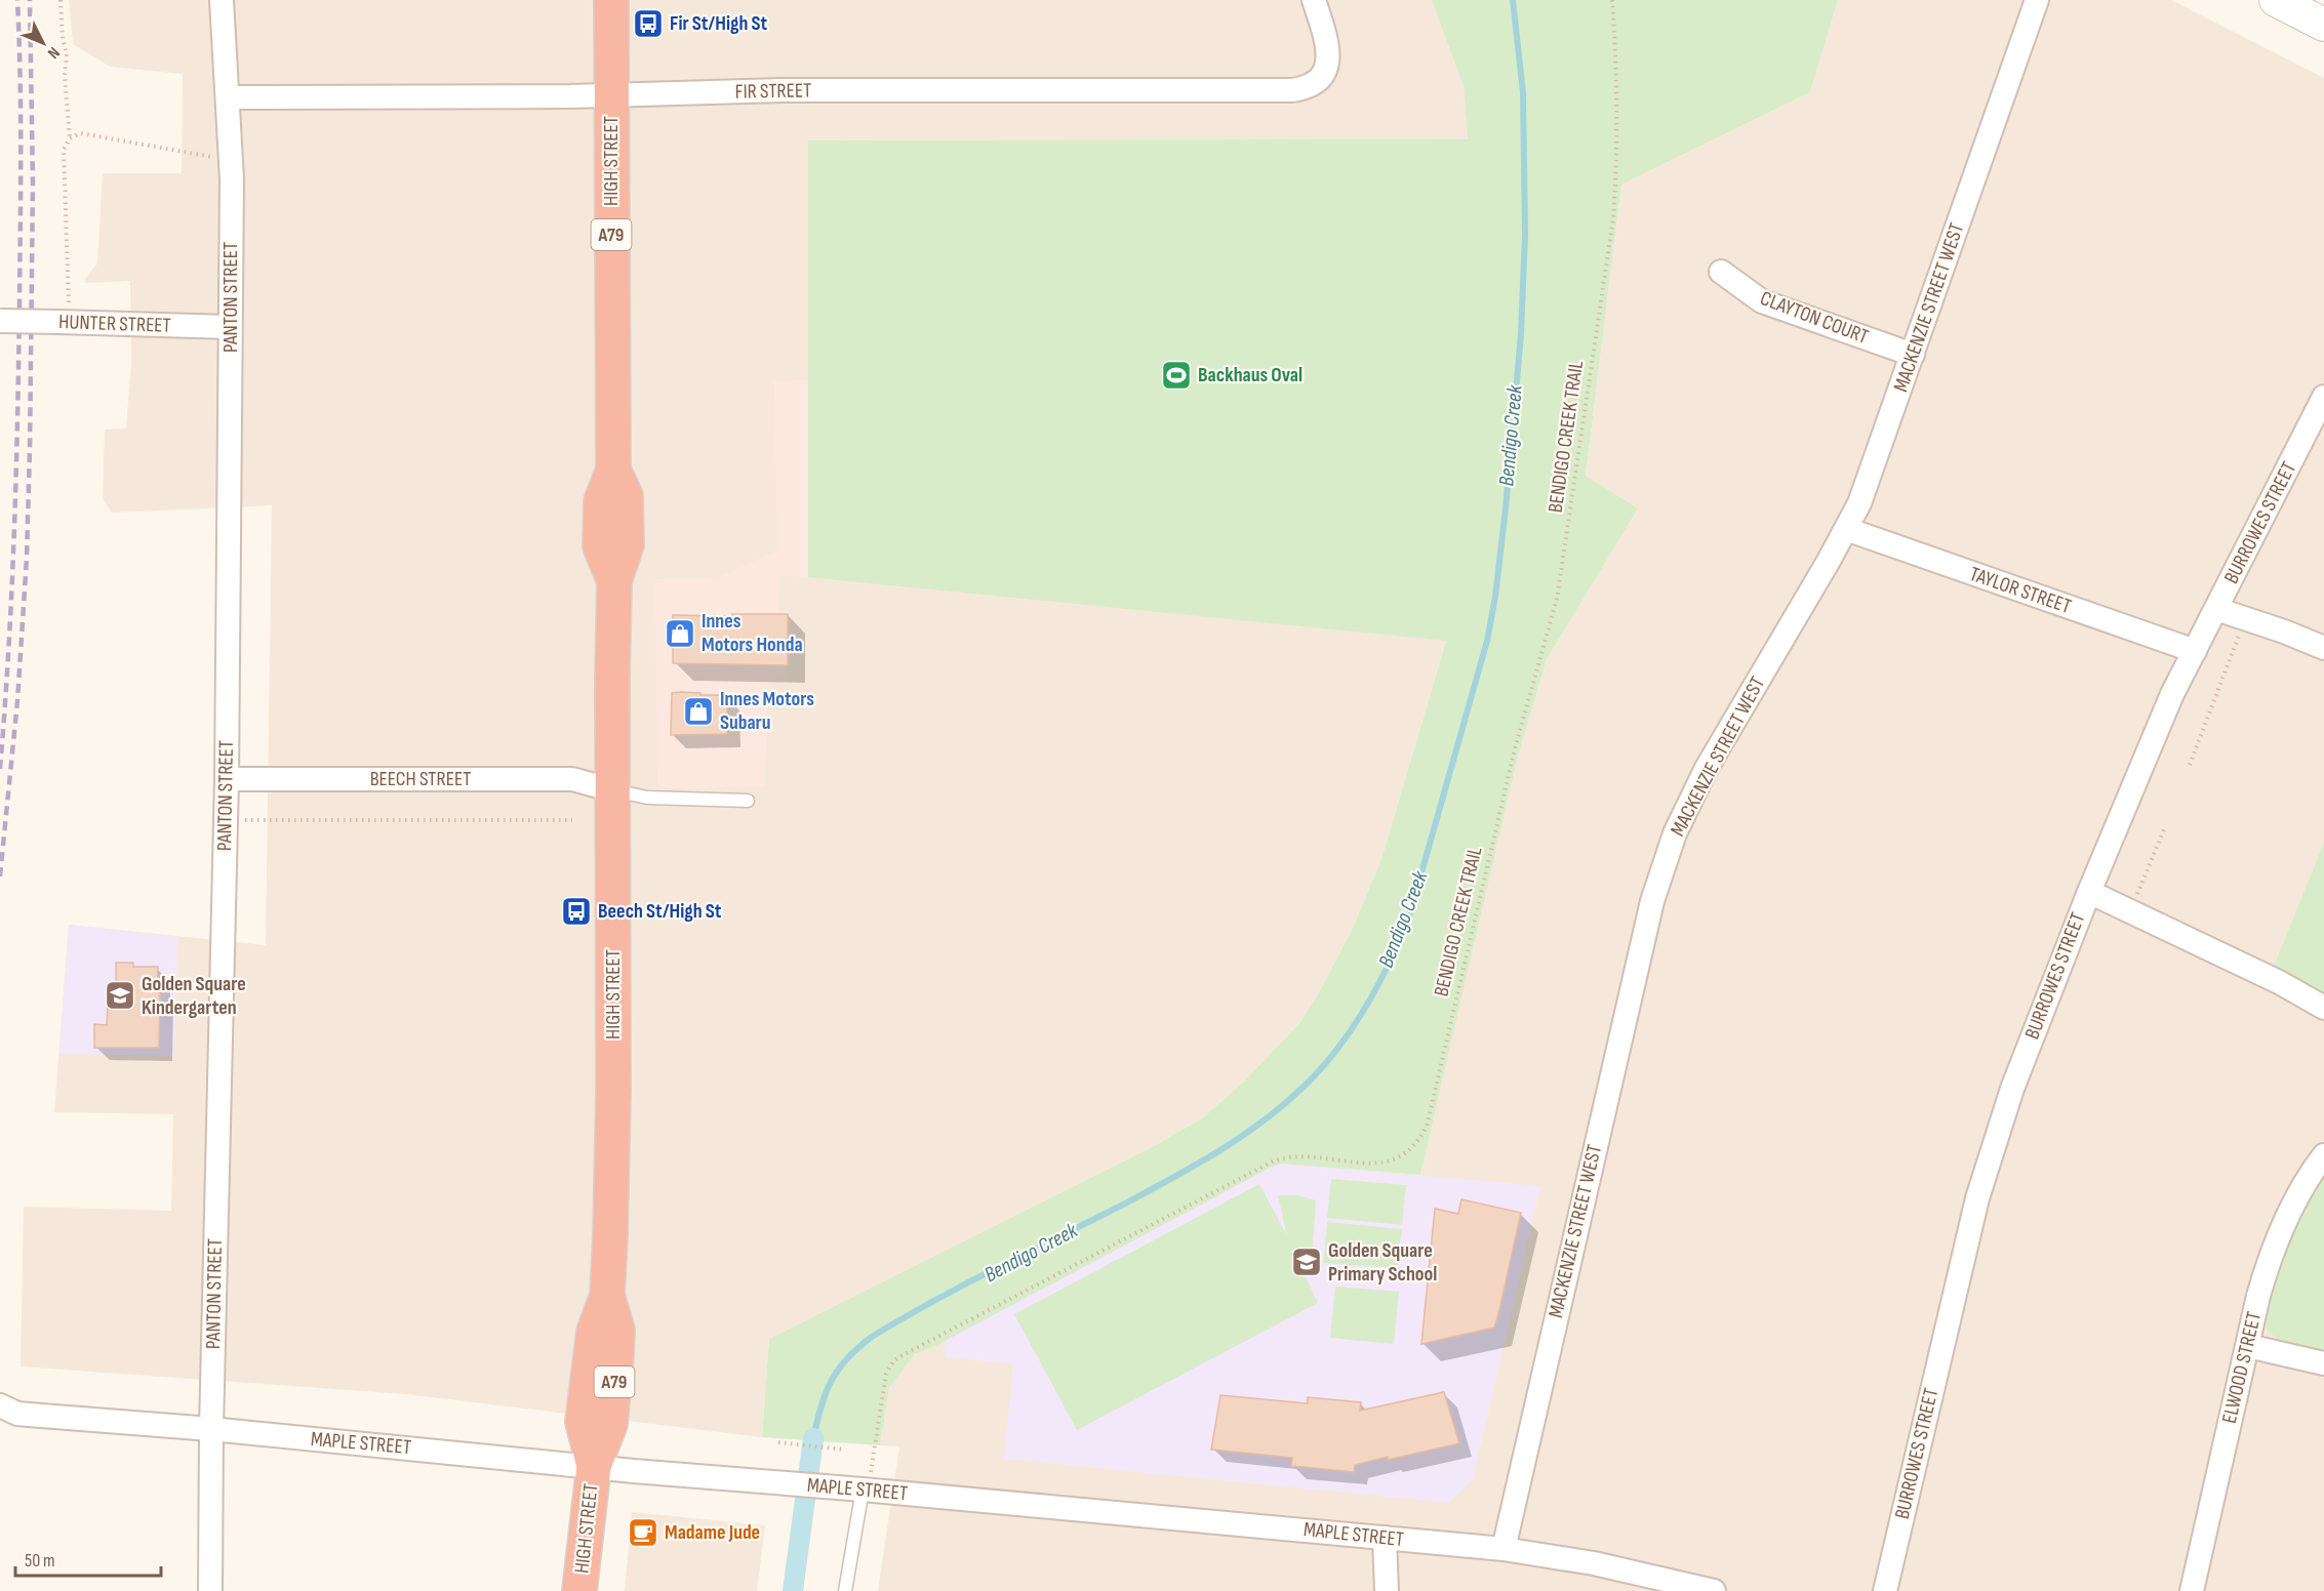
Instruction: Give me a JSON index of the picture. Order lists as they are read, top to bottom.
{
  "streets": {
    "highway": ["HIGH STREET", "A79"],
    "street": [
      "FIR STREET",
      "PANTON STREET",
      "MACKENZIE STREET WEST",
      "CLAYTON COURT",
      "HUNTER STREET",
      "BURROWES STREET",
      "TAYLOR STREET",
      "BEECH STREET",
      "ELWOOD STREET",
      "MAPLE STREET"
    ],
    "path": ["BENDIGO CREEK TRAIL"]
  },
  "crossings": [
    ["FIR STREET", "HIGH STREET"],
    ["FIR STREET", "PANTON STREET"],
    ["HIGH STREET", "BEECH STREET"],
    ["HIGH STREET", "MAPLE STREET"],
    ["PANTON STREET", "HUNTER STREET"],
    ["PANTON STREET", "BEECH STREET"],
    ["PANTON STREET", "MAPLE STREET"],
    ["MACKENZIE STREET WEST", "CLAYTON COURT"],
    ["MACKENZIE STREET WEST", "TAYLOR STREET"],
    ["MACKENZIE STREET WEST", "MAPLE STREET"],
    ["BENDIGO CREEK TRAIL", "MAPLE STREET"],
    ["BURROWES STREET", "TAYLOR STREET"]
  ],
  "water": ["Bendigo Creek"],
  "places": {
    "bus stop": ["Fir St/High St", "Beech St/High St"],
    "sports": ["Backhaus Oval"],
    "shop": ["Innes Motors Honda", "Innes Motors Subaru"],
    "school or university": ["Golden Square Kindergarten", "Golden Square Primary School"],
    "cafe": ["Madame Jude"]
  },
  "scale_bar": "50 m",
  "north": "bottom right"
}
